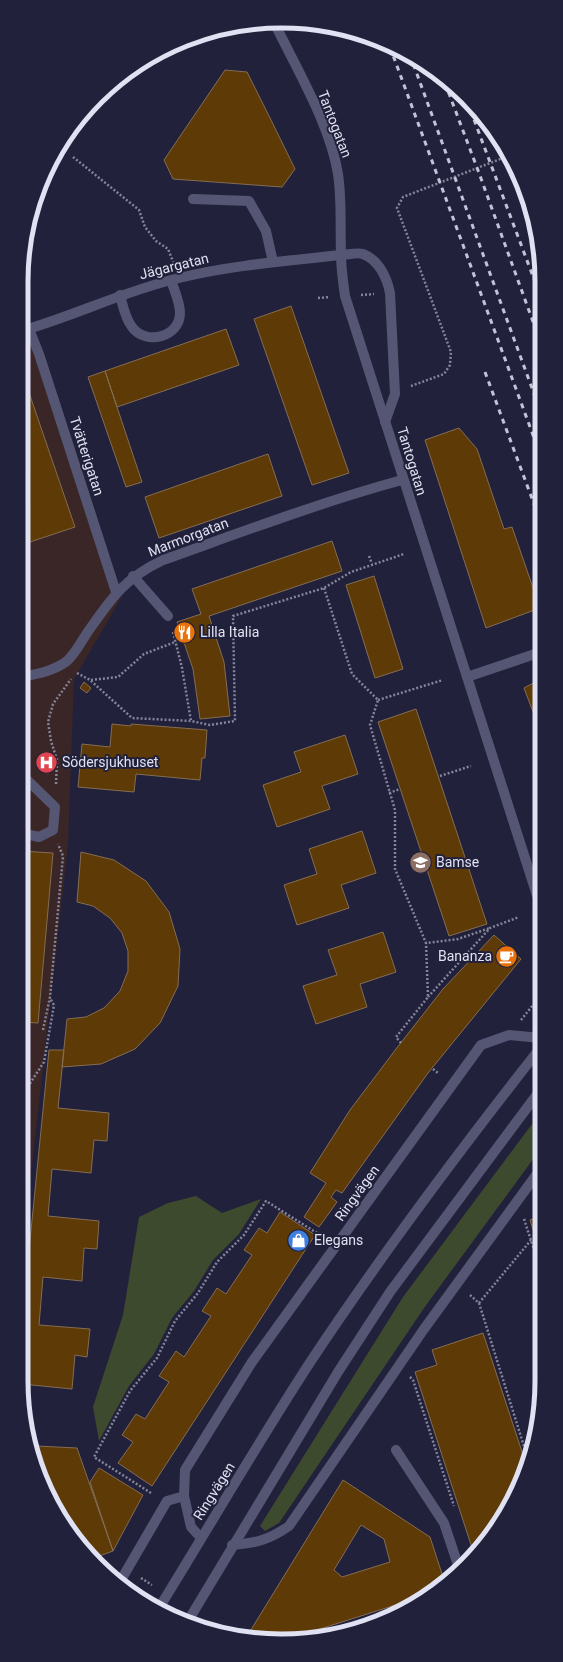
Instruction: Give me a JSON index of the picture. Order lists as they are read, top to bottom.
{
  "streets": {
    "street": [
      "Tantogatan",
      "Jägargatan",
      "Tvätterigatan",
      "Marmorgatan",
      "Ringvägen"
    ]
  },
  "crossings": [
    ["Tantogatan", "Jägargatan"],
    ["Tantogatan", "Marmorgatan"],
    ["Tvätterigatan", "Marmorgatan"]
  ],
  "places": {
    "restaurant": ["Lilla Italia"],
    "hospital": ["Södersjukhuset"],
    "school or university": ["Bamse"],
    "cafe": ["Bananza"],
    "shop": ["Elegans"]
  }
}
